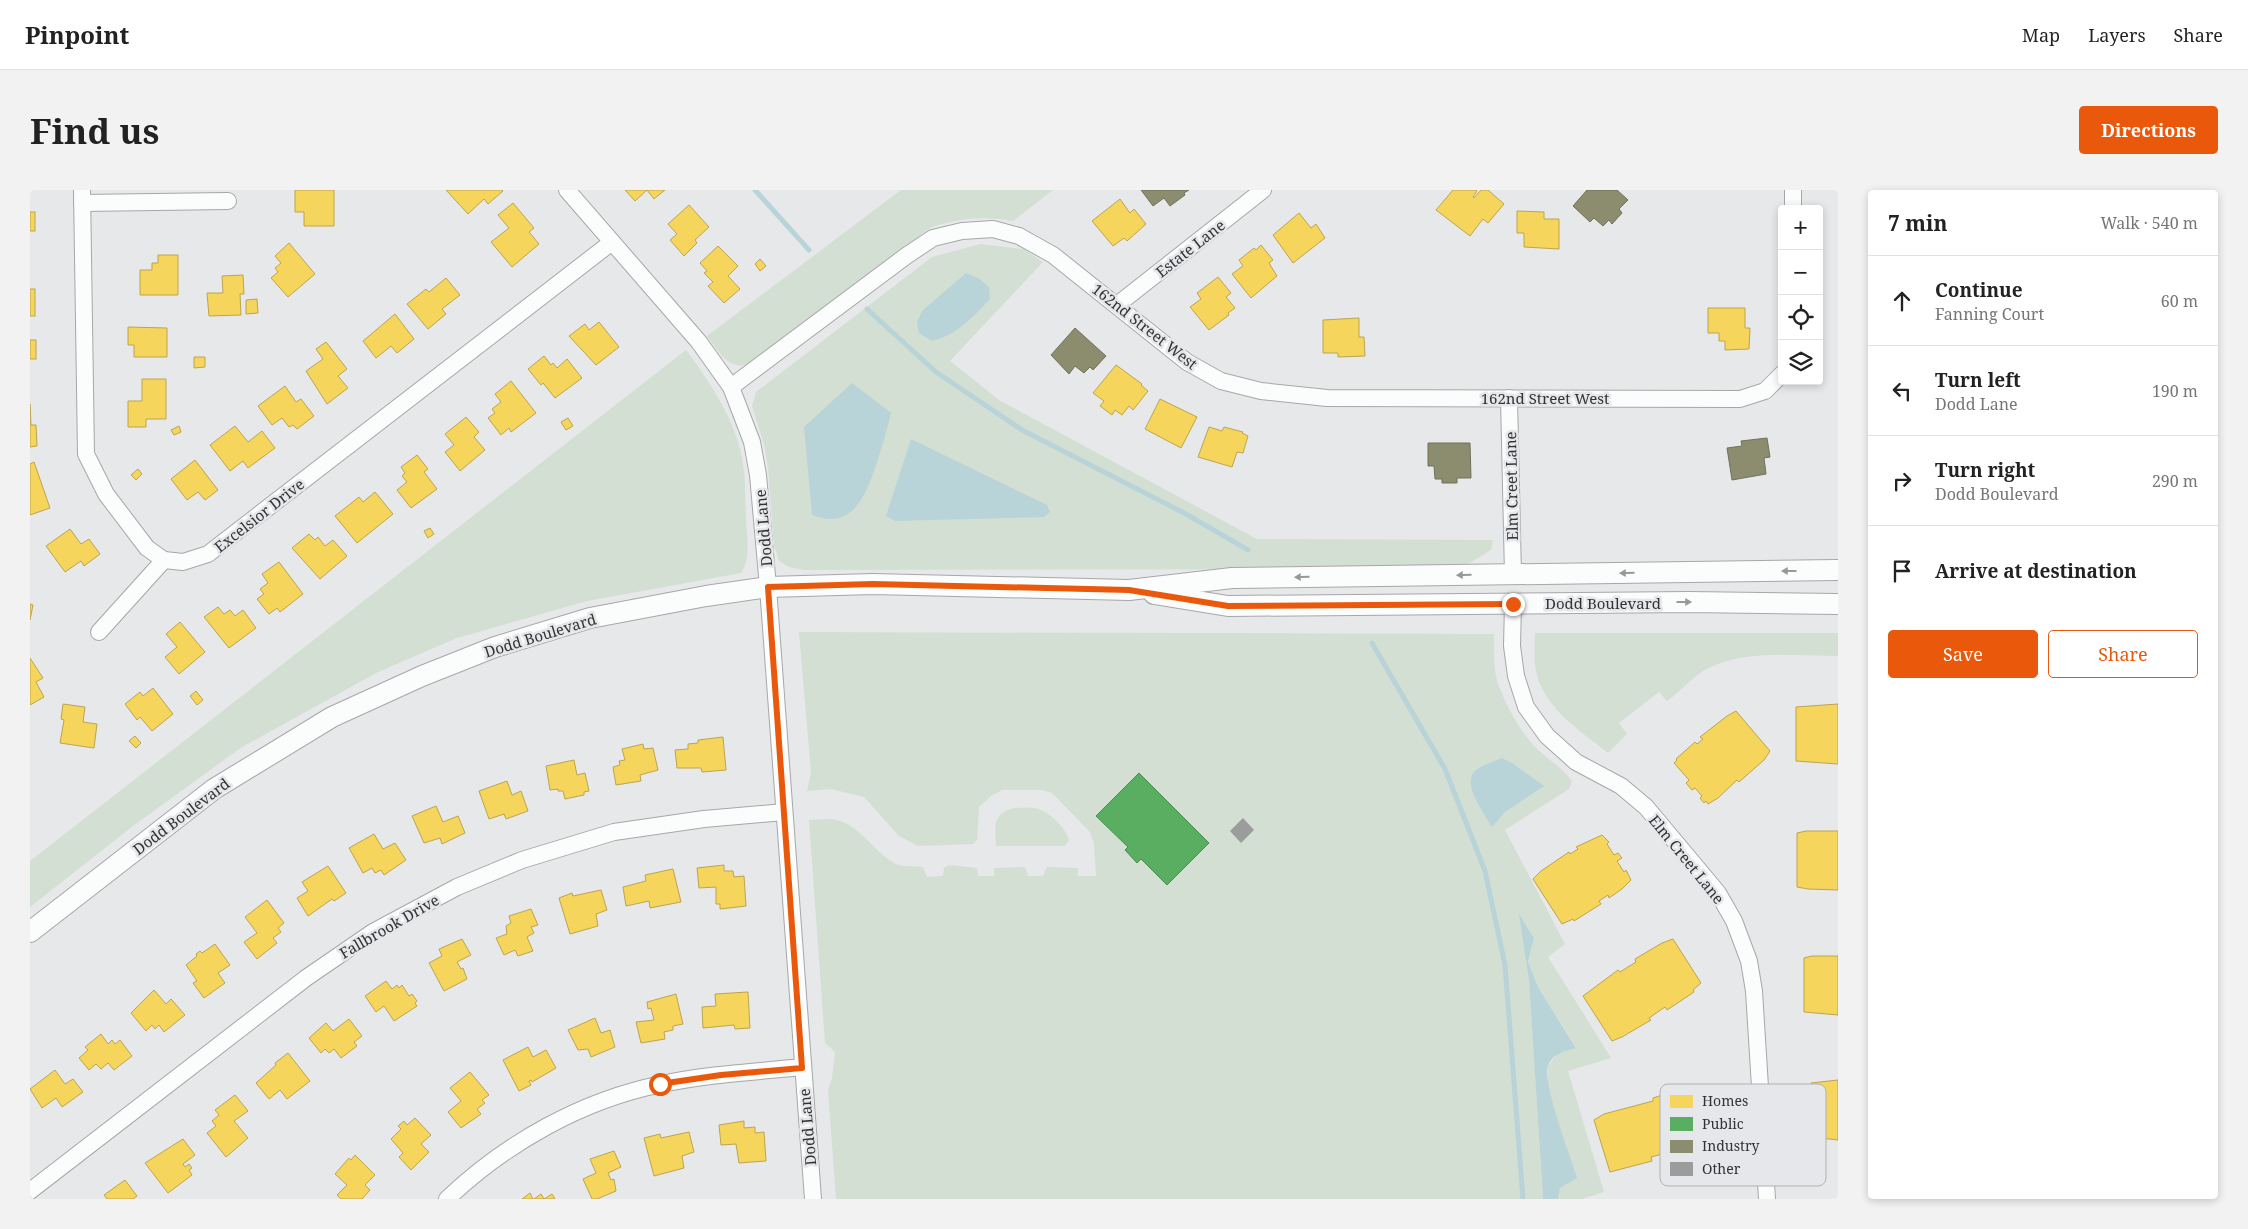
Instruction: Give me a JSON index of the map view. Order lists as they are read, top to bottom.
{
  "streets": {
    "street": [
      "Estate Lane",
      "162nd Street West",
      "Elm Creet Lane",
      "Excelsior Drive",
      "Dodd Lane",
      "Dodd Boulevard",
      "Fallbrook Drive"
    ]
  },
  "crossings": [
    ["Estate Lane", "162nd Street West"],
    ["162nd Street West", "Elm Creet Lane"],
    ["162nd Street West", "Dodd Lane"],
    ["Elm Creet Lane", "Dodd Boulevard"],
    ["Excelsior Drive", "Dodd Lane"],
    ["Dodd Lane", "Dodd Boulevard"],
    ["Dodd Lane", "Fallbrook Drive"]
  ],
  "legend": [
    "Homes",
    "Public",
    "Industry",
    "Other"
  ],
  "page": {
    "header": "Pinpoint",
    "nav": ["Map", "Layers", "Share"],
    "buttons": [
      "Directions",
      ["Save", "Share"]
    ],
    "title": "Find us",
    "heading": ["7 min", "Walk · 540 m"],
    "map_buttons": ["+", "−"],
    "list": [
      ["Continue", "Fanning Court", "60 m"],
      ["Turn left", "Dodd Lane", "190 m"],
      ["Turn right", "Dodd Boulevard", "290 m"],
      "Arrive at destination"
    ]
  }
}
